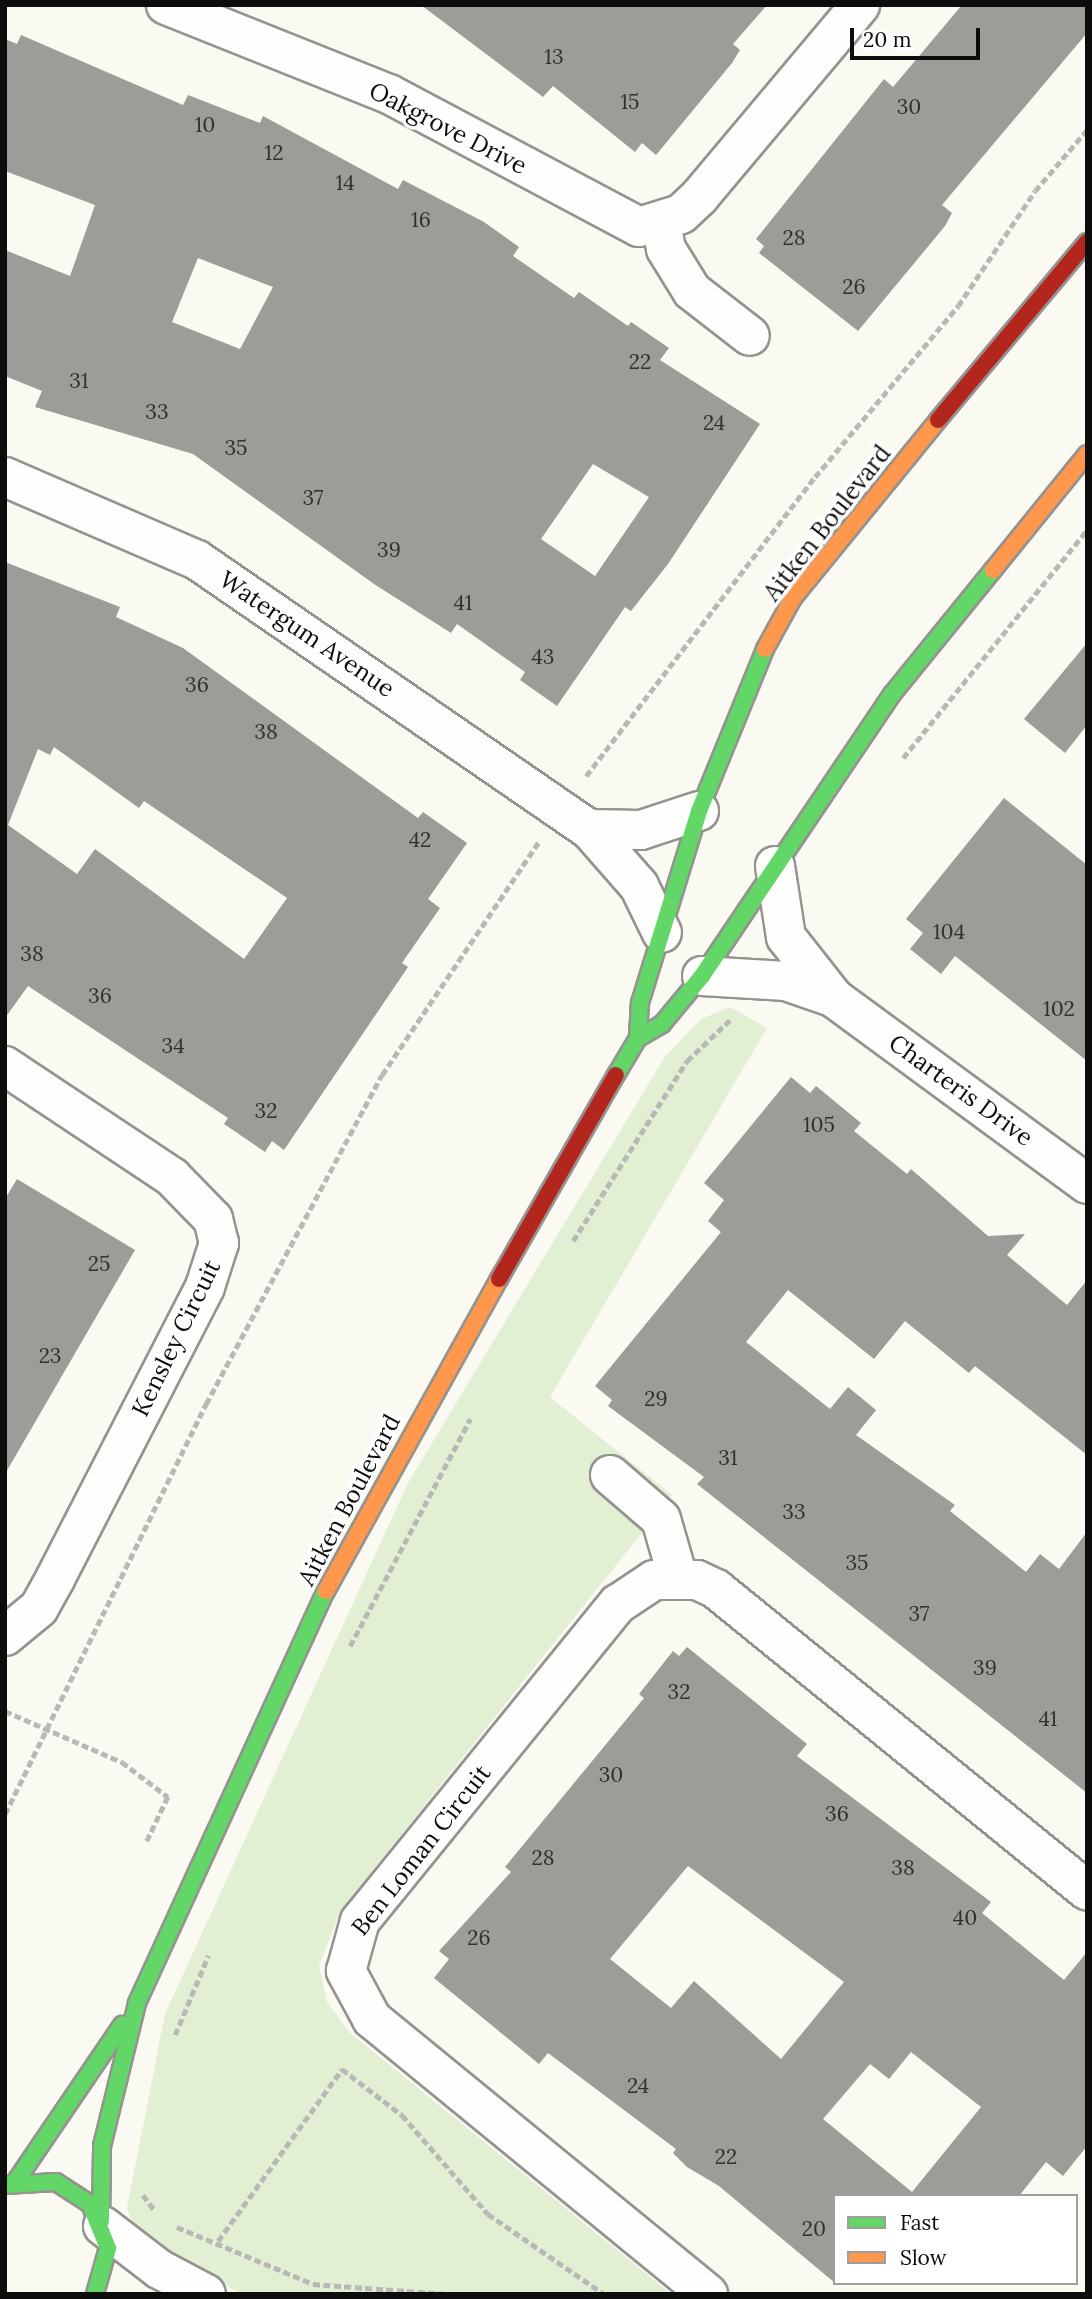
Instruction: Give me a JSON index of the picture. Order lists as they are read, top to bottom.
{
  "streets": {
    "main road": ["Aitken Boulevard"],
    "street": [
      "Oakgrove Drive",
      "Watergum Avenue",
      "Charteris Drive",
      "Kensley Circuit",
      "Ben Loman Circuit"
    ]
  },
  "crossings": [
    ["Aitken Boulevard", "Watergum Avenue"]
  ],
  "house_numbers": [
    "13",
    "15",
    "30",
    "10",
    "12",
    "14",
    "16",
    "28",
    "26",
    "22",
    "31",
    "33",
    "24",
    "35",
    "37",
    "39",
    "41",
    "43",
    "36",
    "38",
    "42",
    "104",
    "38",
    "36",
    "102",
    "34",
    "32",
    "105",
    "25",
    "23",
    "29",
    "31",
    "33",
    "35",
    "37",
    "39",
    "32",
    "41",
    "30",
    "36",
    "28",
    "38",
    "40",
    "26",
    "24",
    "22",
    "20"
  ],
  "legend": ["Fast", "Slow"],
  "scale_bar": "20 m"
}
